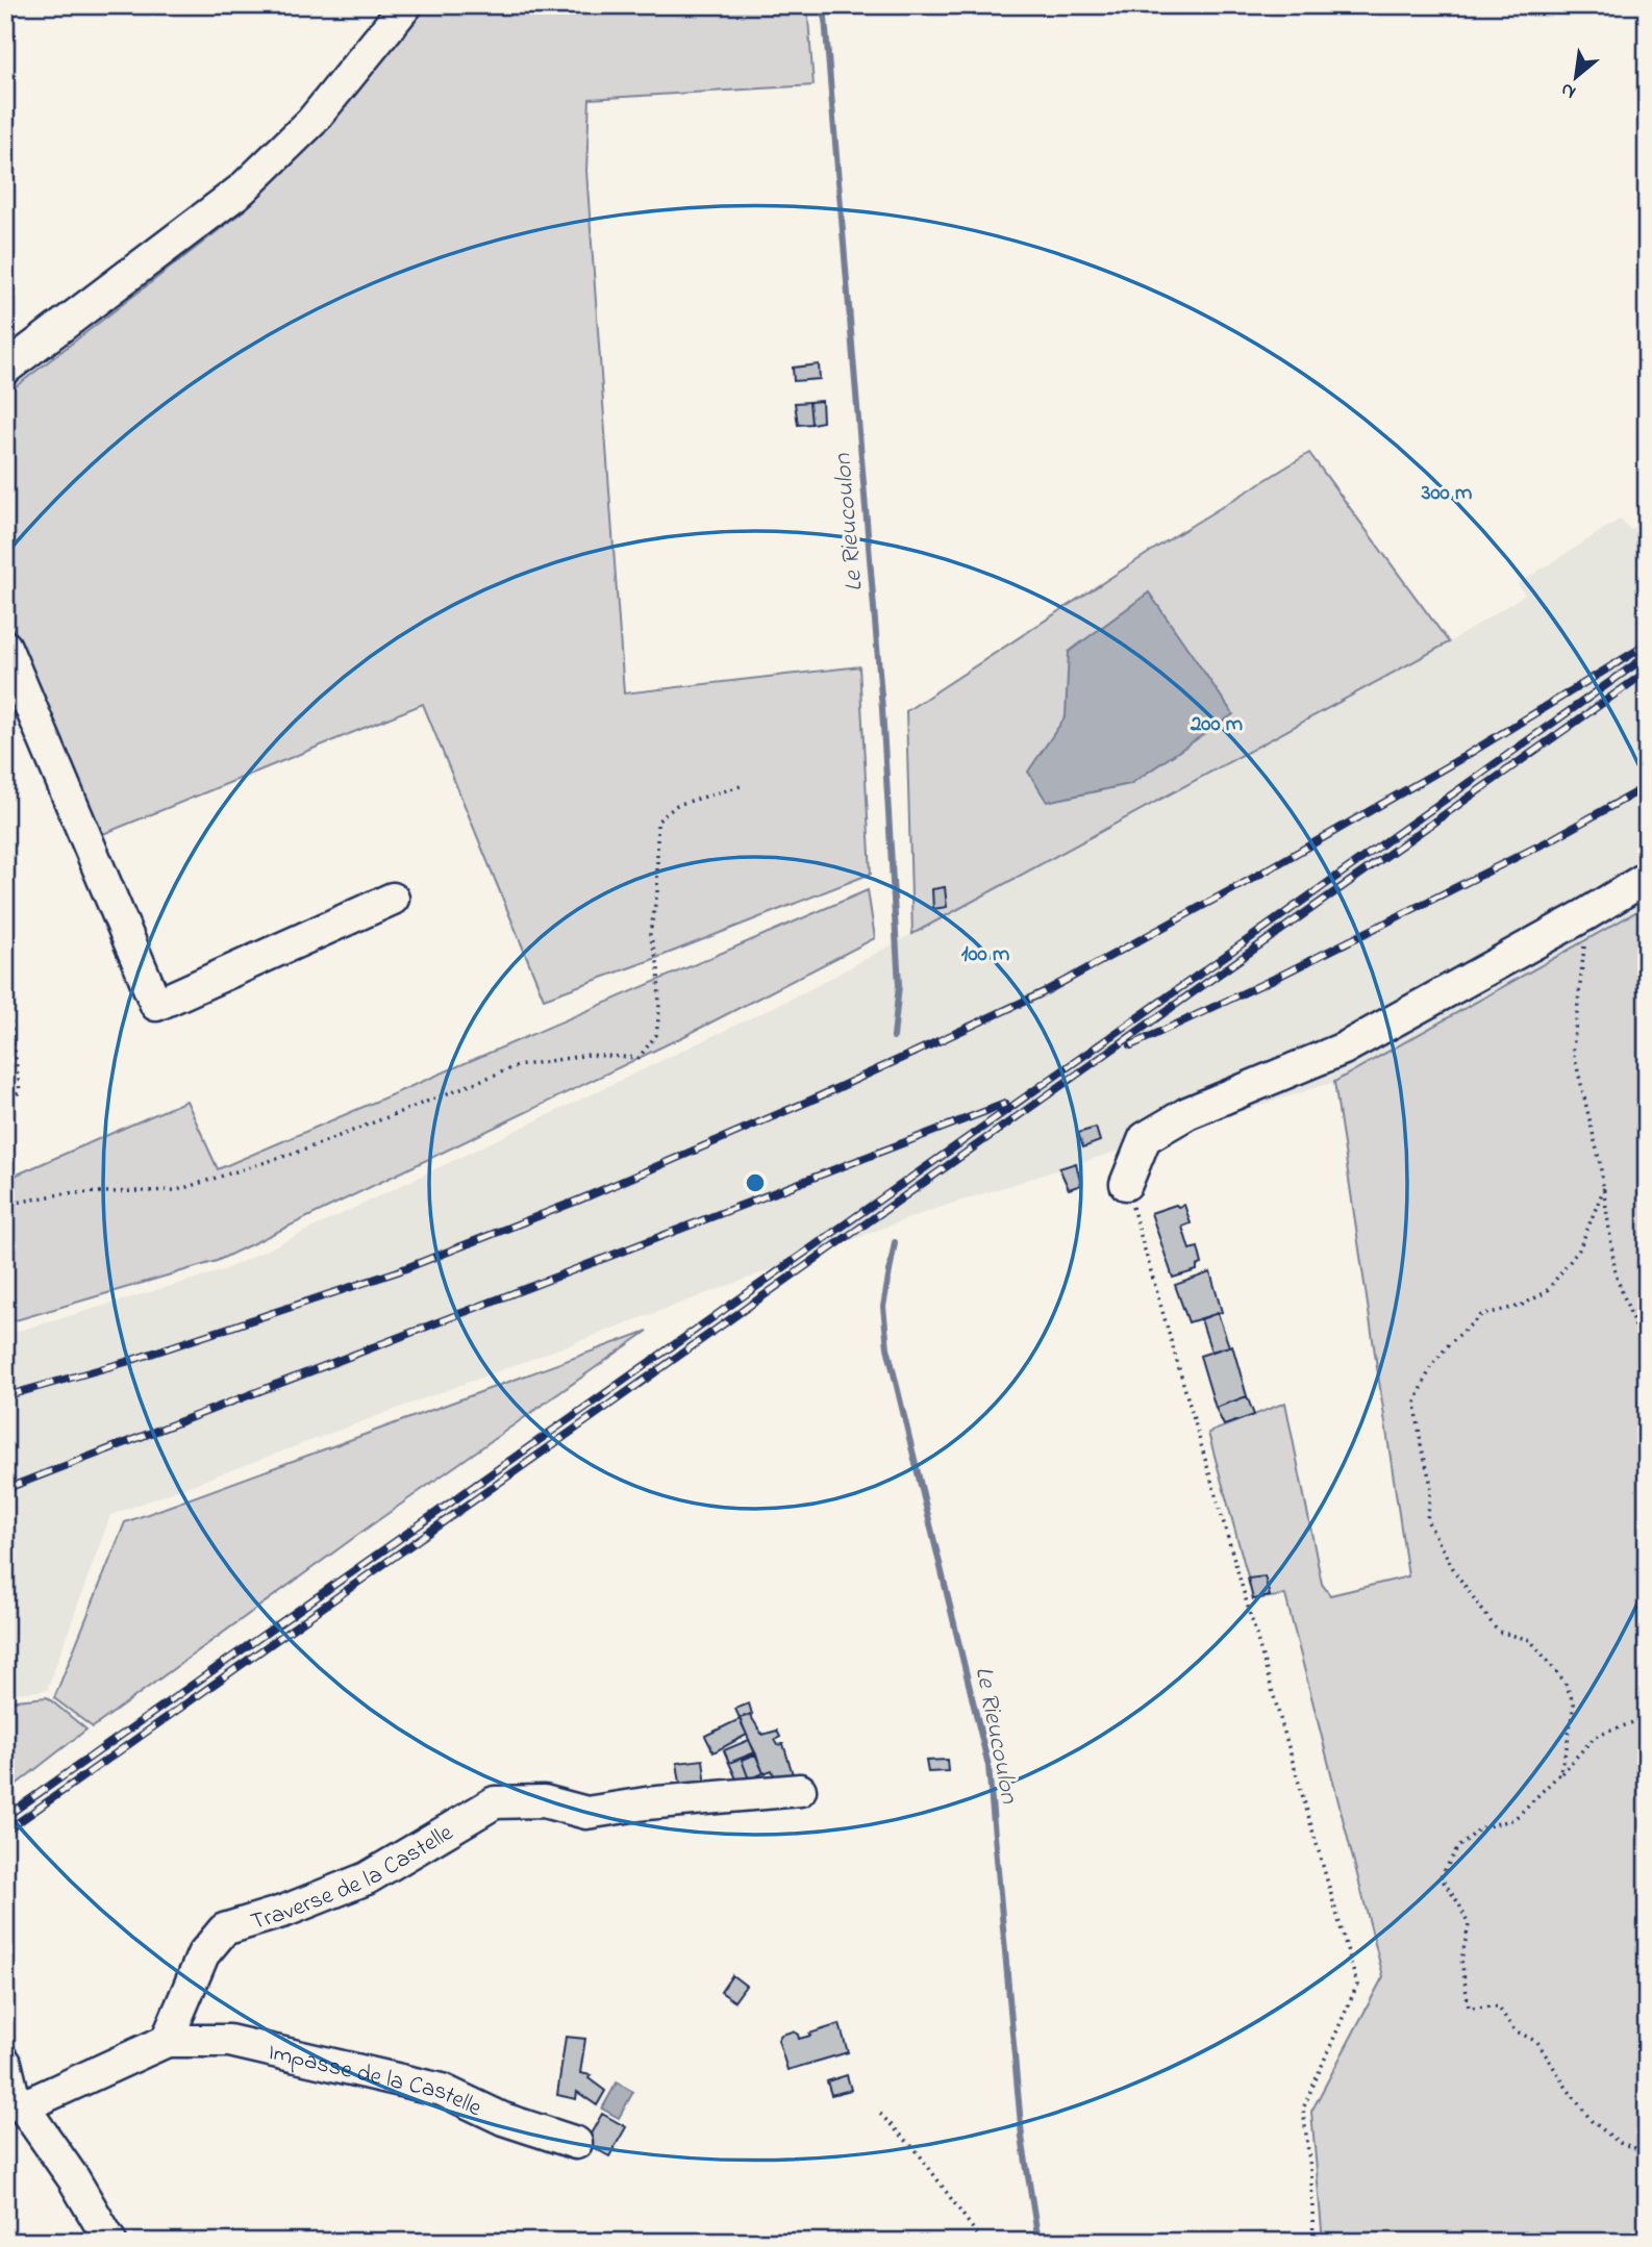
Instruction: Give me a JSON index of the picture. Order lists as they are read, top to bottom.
{
  "streets": {
    "street": ["Traverse de la Castelle", "Impasse de la Castelle"]
  },
  "crossings": [
    ["Traverse de la Castelle", "Impasse de la Castelle"]
  ],
  "water": ["Le Rieucoulon"],
  "north": "bottom left",
  "rings": ["300 m", "200 m", "100 m"]
}
